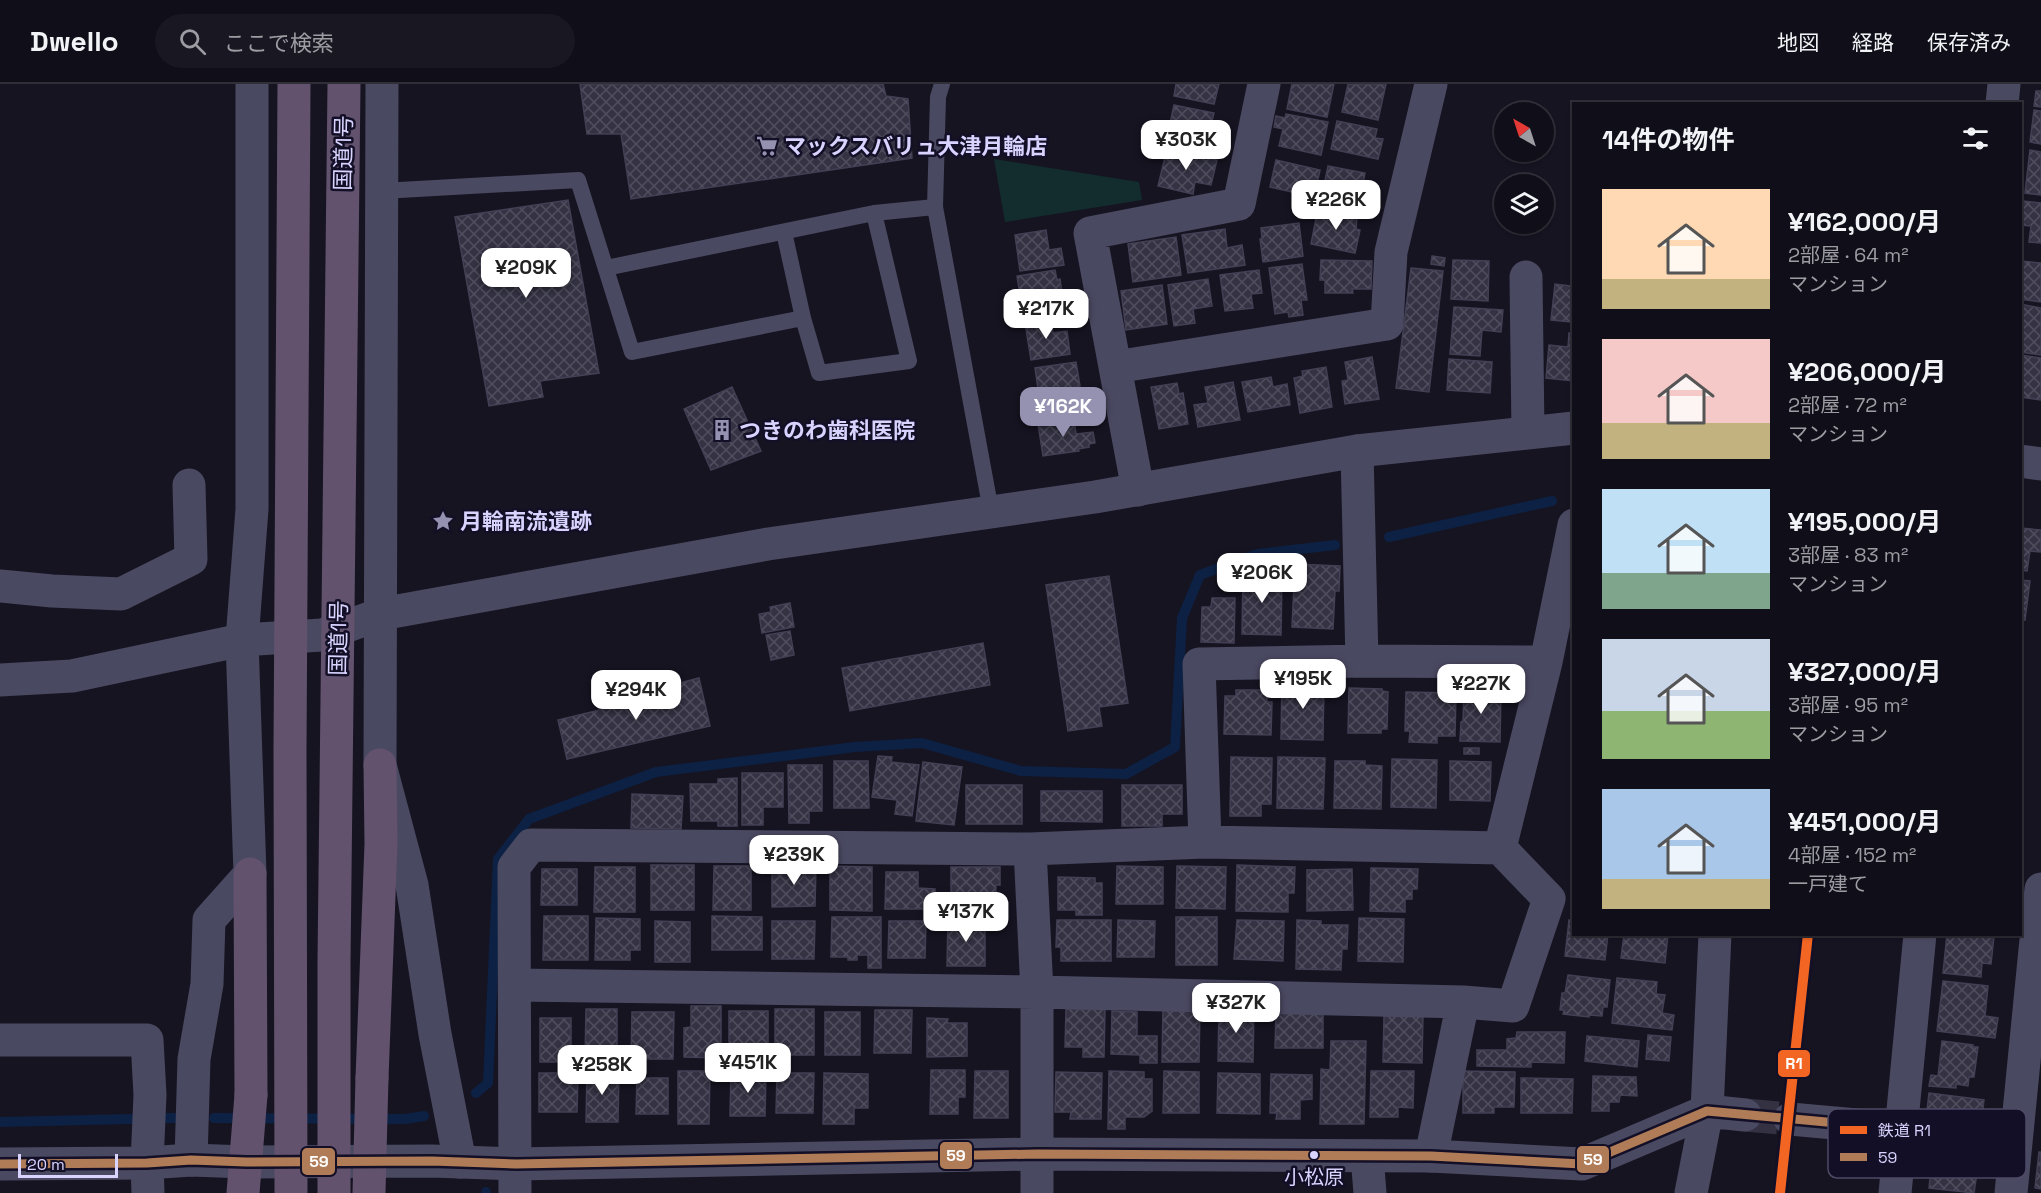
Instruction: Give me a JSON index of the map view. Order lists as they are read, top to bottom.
{
  "streets": {
    "highway": ["国道1号"]
  },
  "places": {
    "supermarket": ["マックスバリュ大津月輪店"],
    "building": ["つきのわ歯科医院"],
    "place": ["月輪南流遺跡"],
    "other": ["小松原"]
  },
  "lines": ["rail line R1", "transit line 59"],
  "legend": ["鉄道 R1", "59"],
  "scale_bar": "20 m",
  "north": "top left",
  "page": {
    "header": "Dwello",
    "search": "ここで検索",
    "nav": ["地図", "経路", "保存済み"],
    "heading": "14件の物件",
    "price": [
      "¥303K",
      "¥226K",
      "¥209K",
      "¥217K",
      "¥162K",
      "¥206K",
      "¥195K",
      "¥227K",
      "¥294K",
      "¥239K",
      "¥137K",
      "¥327K",
      "¥451K",
      "¥258K"
    ],
    "list": [
      {
        "name": "¥162,000/月",
        "note": "2部屋 · 64 m² · マンション"
      },
      {
        "name": "¥206,000/月",
        "note": "2部屋 · 72 m² · マンション"
      },
      {
        "name": "¥195,000/月",
        "note": "3部屋 · 83 m² · マンション"
      },
      {
        "name": "¥327,000/月",
        "note": "3部屋 · 95 m² · マンション"
      },
      {
        "name": "¥451,000/月",
        "note": "4部屋 · 152 m² · 一戸建て"
      }
    ],
    "scale": "20 m"
  }
}
